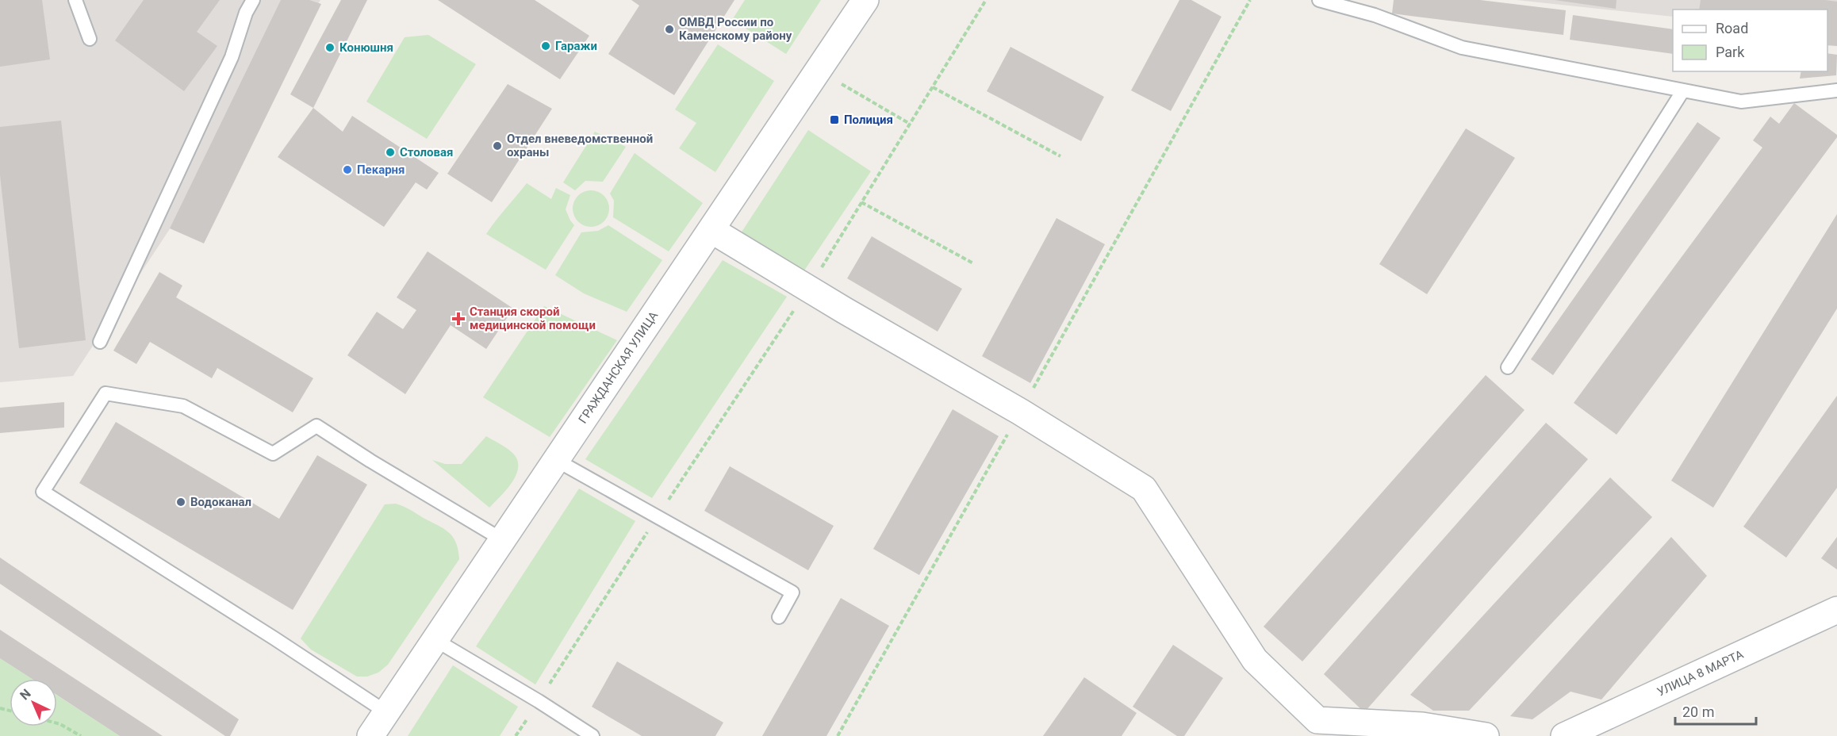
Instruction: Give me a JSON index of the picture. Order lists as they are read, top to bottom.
{
  "streets": {
    "street": ["ГРАЖДАНСКАЯ УЛИЦА", "УЛИЦА 8 МАРТА"]
  },
  "places": {
    "other": [
      "ОМВД России по Каменскому району",
      "Гаражи",
      "Конюшня",
      "Отдел вневедомственной охраны",
      "Столовая",
      "Пекарня",
      "Водоканал"
    ],
    "transit": ["Полиция"],
    "health": ["Станция скорой медицинской помощи"]
  },
  "legend": ["Road", "Park"],
  "scale_bar": "20 m",
  "north": "top left"
}
